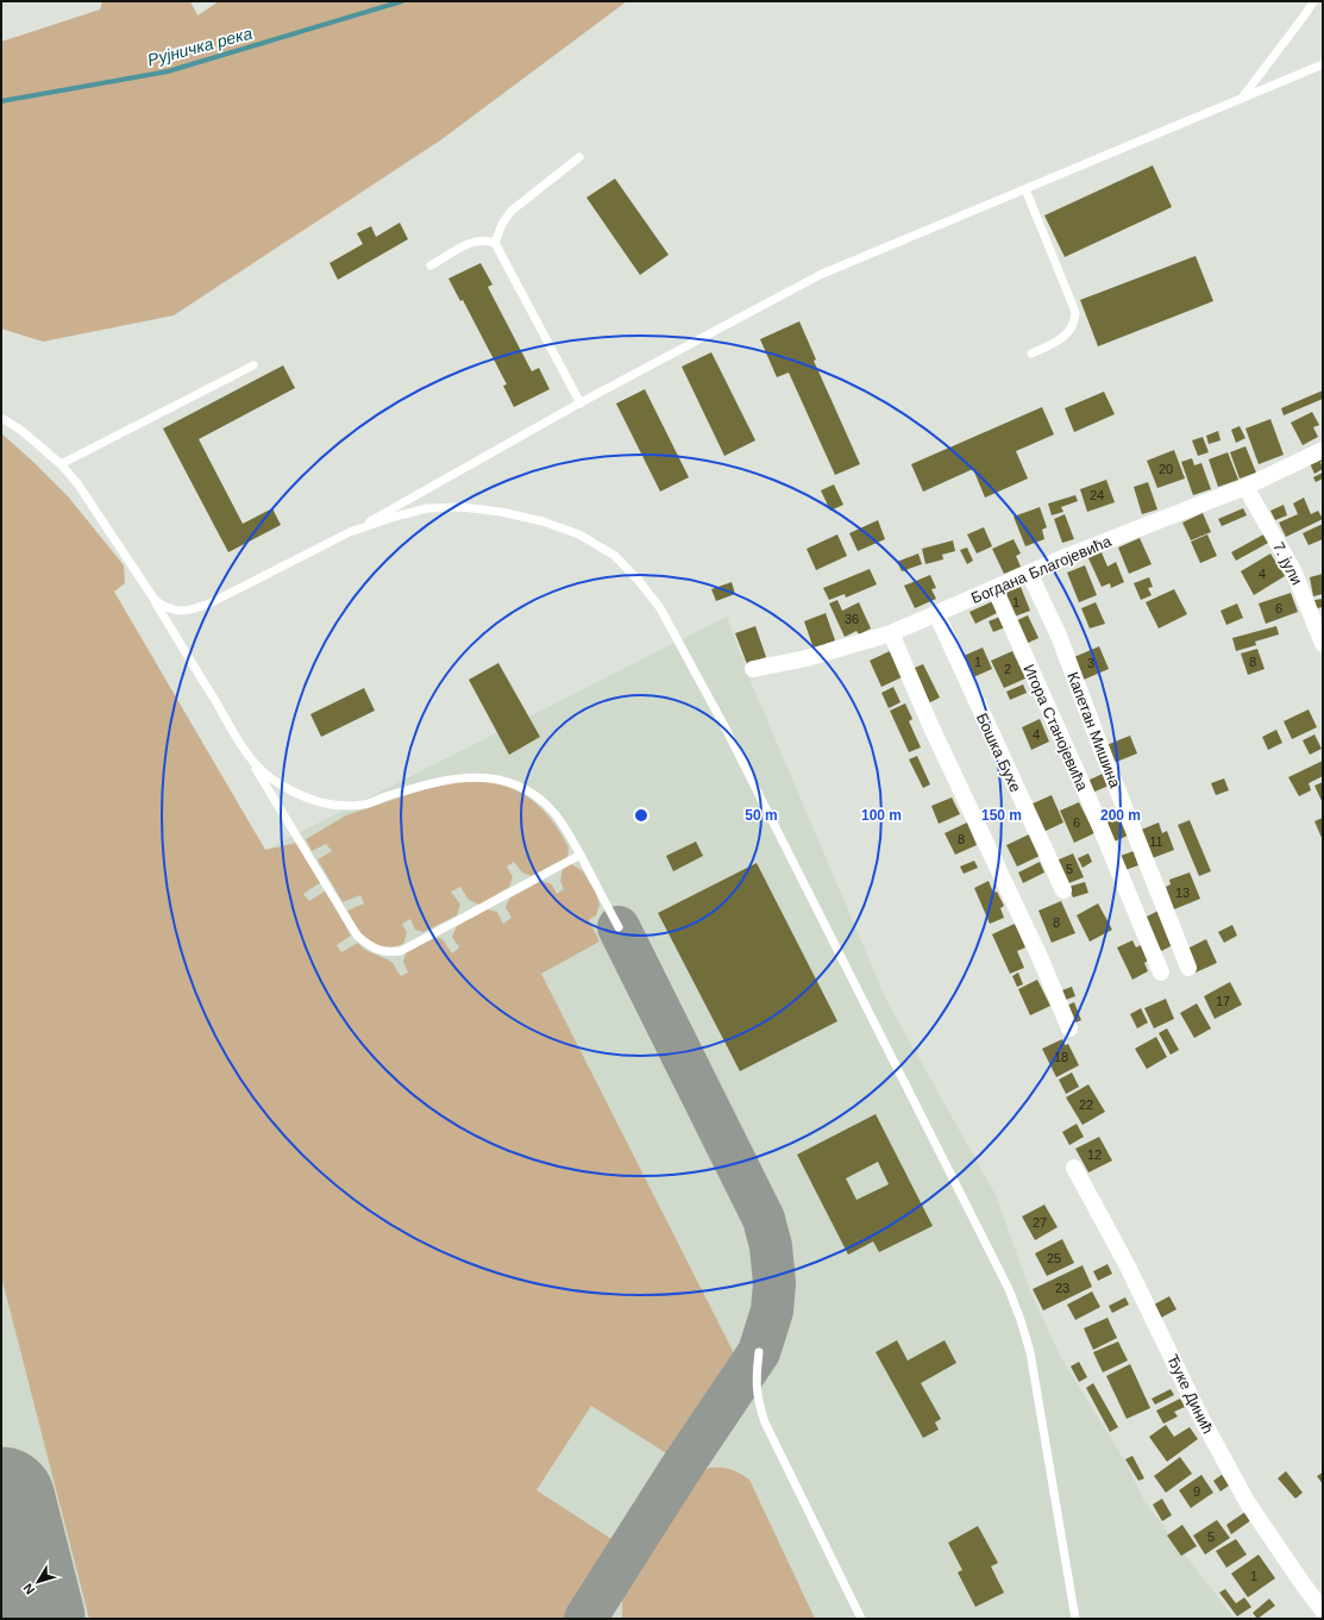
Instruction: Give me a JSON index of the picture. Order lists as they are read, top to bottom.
{
  "streets": {
    "street": [
      "7. јули",
      "Богдана Благојевића",
      "Игора Станојевића",
      "Капетан Мишина",
      "Бошка Бухе",
      "Ђуке Динић"
    ]
  },
  "crossings": [
    ["7. јули", "Богдана Благојевића"],
    ["Богдана Благојевића", "Игора Станојевића"],
    ["Богдана Благојевића", "Капетан Мишина"],
    ["Богдана Благојевића", "Бошка Бухе"]
  ],
  "water": ["Рујничка река"],
  "house_numbers": [
    "20",
    "24",
    "4",
    "1",
    "6",
    "36",
    "1",
    "8",
    "3",
    "2",
    "4",
    "6",
    "8",
    "11",
    "5",
    "13",
    "8",
    "17",
    "18",
    "22",
    "12",
    "27",
    "25",
    "23",
    "9",
    "5",
    "1"
  ],
  "north": "bottom left",
  "rings": [
    "50 m",
    "100 m",
    "150 m",
    "200 m"
  ]
}
